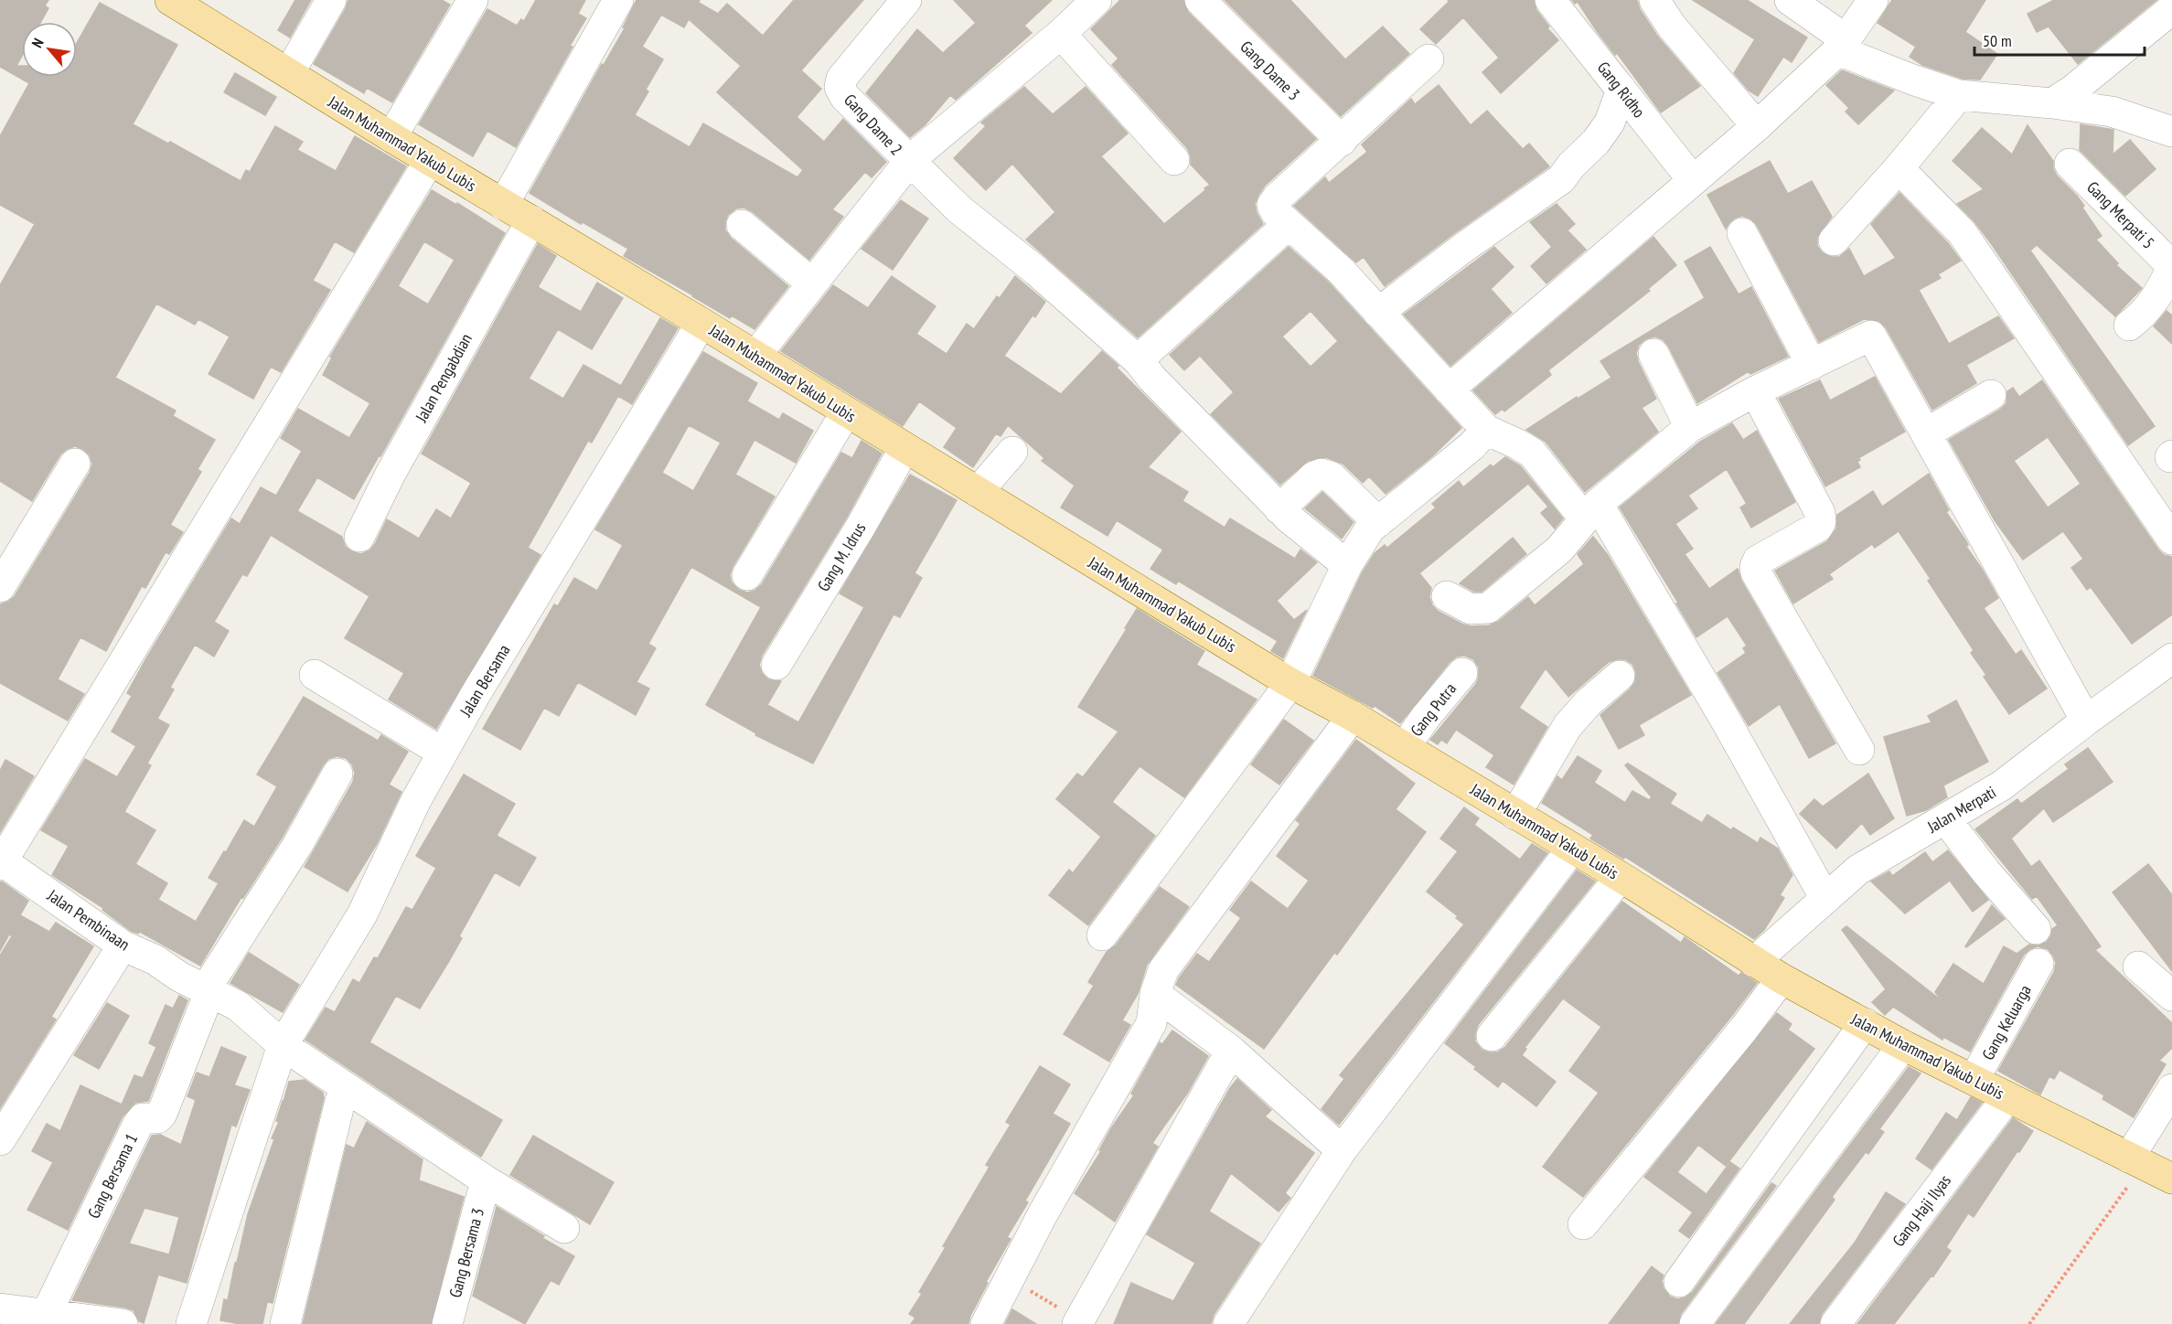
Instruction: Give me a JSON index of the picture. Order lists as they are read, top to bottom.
{
  "streets": {
    "main road": ["Jalan Muhammad Yakub Lubis"],
    "street": [
      "Gang Dame 3",
      "Gang Ridho",
      "Gang Dame 2",
      "Gang Merpati 5",
      "Jalan Pengabdian",
      "Gang M. Idrus",
      "Jalan Bersama",
      "Gang Putra",
      "Jalan Merpati",
      "Jalan Pembinaan",
      "Gang Keluarga",
      "Gang Bersama 1",
      "Gang Haji Ilyas",
      "Gang Bersama 3"
    ]
  },
  "crossings": [
    ["Jalan Muhammad Yakub Lubis", "Jalan Pengabdian"],
    ["Jalan Muhammad Yakub Lubis", "Gang M. Idrus"],
    ["Jalan Muhammad Yakub Lubis", "Jalan Bersama"],
    ["Jalan Muhammad Yakub Lubis", "Gang Putra"],
    ["Jalan Muhammad Yakub Lubis", "Jalan Merpati"],
    ["Jalan Muhammad Yakub Lubis", "Gang Keluarga"],
    ["Jalan Muhammad Yakub Lubis", "Gang Haji Ilyas"],
    ["Jalan Bersama", "Jalan Pembinaan"],
    ["Jalan Pembinaan", "Gang Bersama 1"],
    ["Jalan Pembinaan", "Gang Bersama 3"]
  ],
  "scale_bar": "50 m",
  "north": "top left"
}
